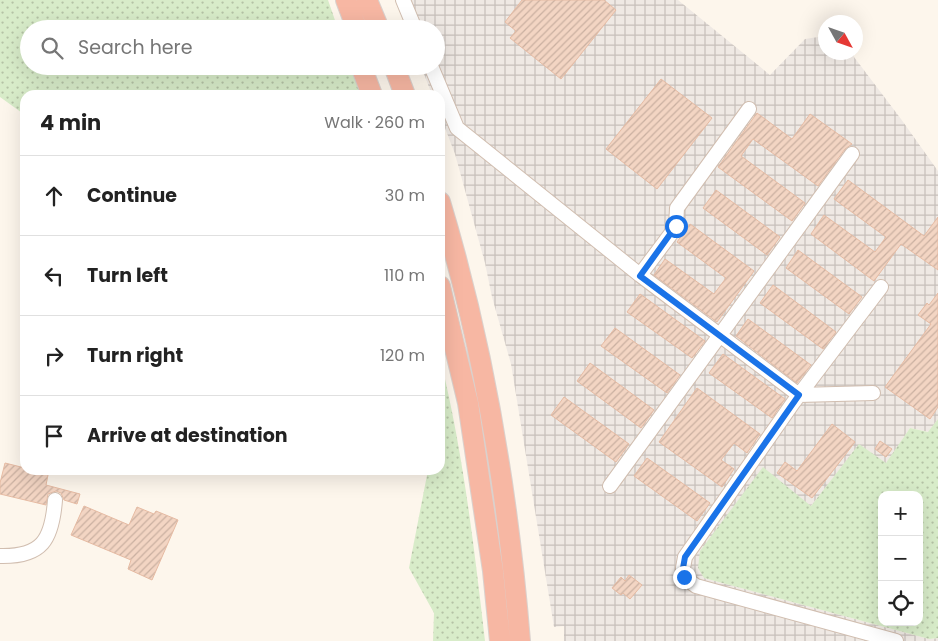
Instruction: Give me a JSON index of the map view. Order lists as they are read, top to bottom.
{
  "north": "bottom right",
  "page": {
    "search": "Search here",
    "heading": ["4 min", "Walk · 260 m"],
    "list": [
      ["Continue", "30 m"],
      ["Turn left", "110 m"],
      ["Turn right", "120 m"],
      "Arrive at destination"
    ],
    "map_buttons": ["+", "−"]
  }
}
